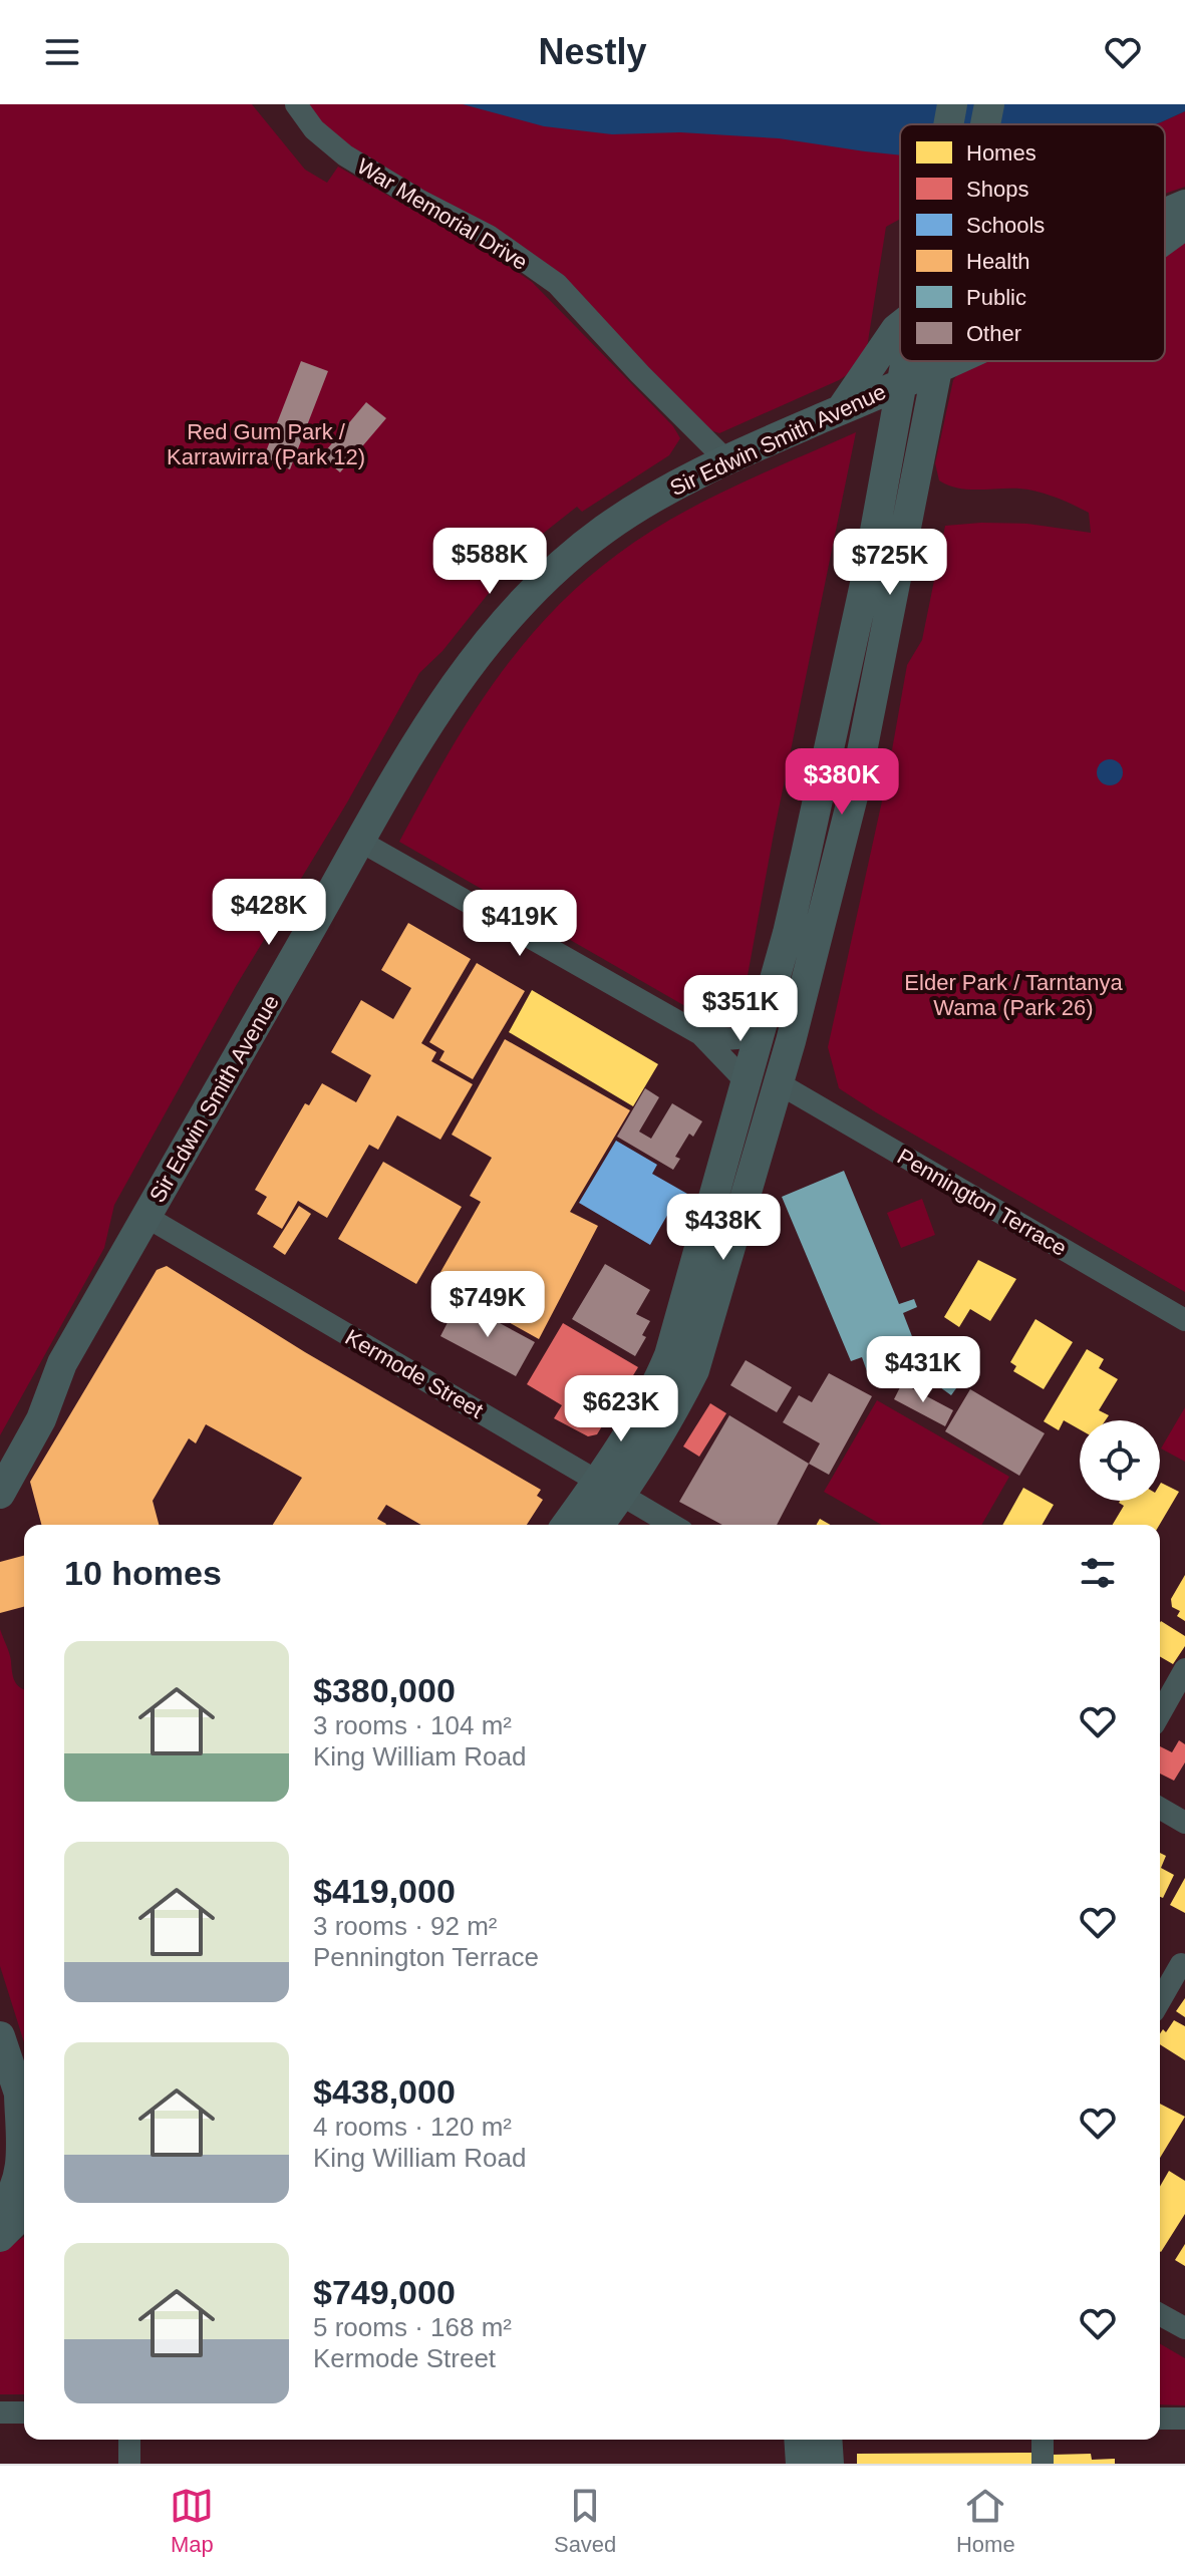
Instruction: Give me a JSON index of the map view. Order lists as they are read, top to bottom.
{
  "streets": {
    "main road": ["Sir Edwin Smith Avenue"],
    "street": ["War Memorial Drive", "Pennington Terrace", "Kermode Street"]
  },
  "crossings": [
    ["War Memorial Drive", "Sir Edwin Smith Avenue"],
    ["Sir Edwin Smith Avenue", "Kermode Street"]
  ],
  "parks": ["Red Gum Park / Karrawirra (Park 12)", "Elder Park / Tarntanya Wama (Park 26)"],
  "legend": [
    "Homes",
    "Shops",
    "Schools",
    "Health",
    "Public",
    "Other"
  ],
  "page": {
    "header": "Nestly",
    "price": [
      "$588K",
      "$725K",
      "$380K",
      "$428K",
      "$419K",
      "$351K",
      "$438K",
      "$749K",
      "$431K",
      "$623K"
    ],
    "heading": "10 homes",
    "list": [
      {
        "name": "$380,000",
        "note": "3 rooms · 104 m² · King William Road"
      },
      {
        "name": "$419,000",
        "note": "3 rooms · 92 m² · Pennington Terrace"
      },
      {
        "name": "$438,000",
        "note": "4 rooms · 120 m² · King William Road"
      },
      {
        "name": "$749,000",
        "note": "5 rooms · 168 m² · Kermode Street"
      }
    ],
    "tabs": ["Map", "Saved", "Home"]
  }
}
